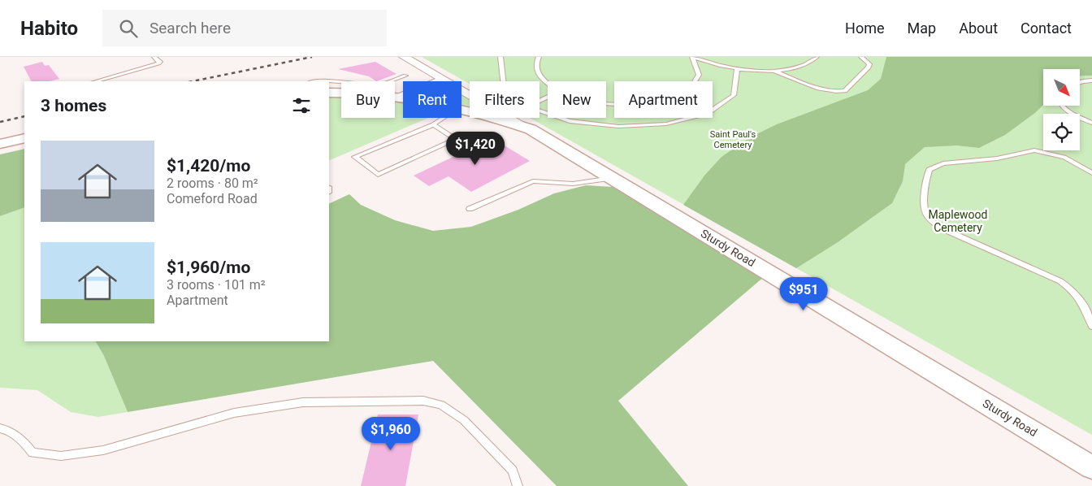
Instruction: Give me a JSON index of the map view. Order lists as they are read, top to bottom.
{
  "streets": {
    "street": ["Sturdy Road"]
  },
  "parks": ["Saint Paul's Cemetery", "Maplewood Cemetery"],
  "north": "bottom right",
  "page": {
    "header": "Habito",
    "search": "Search here",
    "nav": [
      "Home",
      "Map",
      "About",
      "Contact"
    ],
    "chip": [
      "Buy",
      "Rent",
      "Filters",
      "New",
      "Apartment"
    ],
    "heading": "3 homes",
    "list": [
      {
        "name": "$1,420/mo",
        "note": "2 rooms · 80 m² · Comeford Road"
      },
      {
        "name": "$1,960/mo",
        "note": "3 rooms · 101 m² · Apartment"
      }
    ],
    "price": ["$1,420", "$951", "$1,960"]
  }
}
